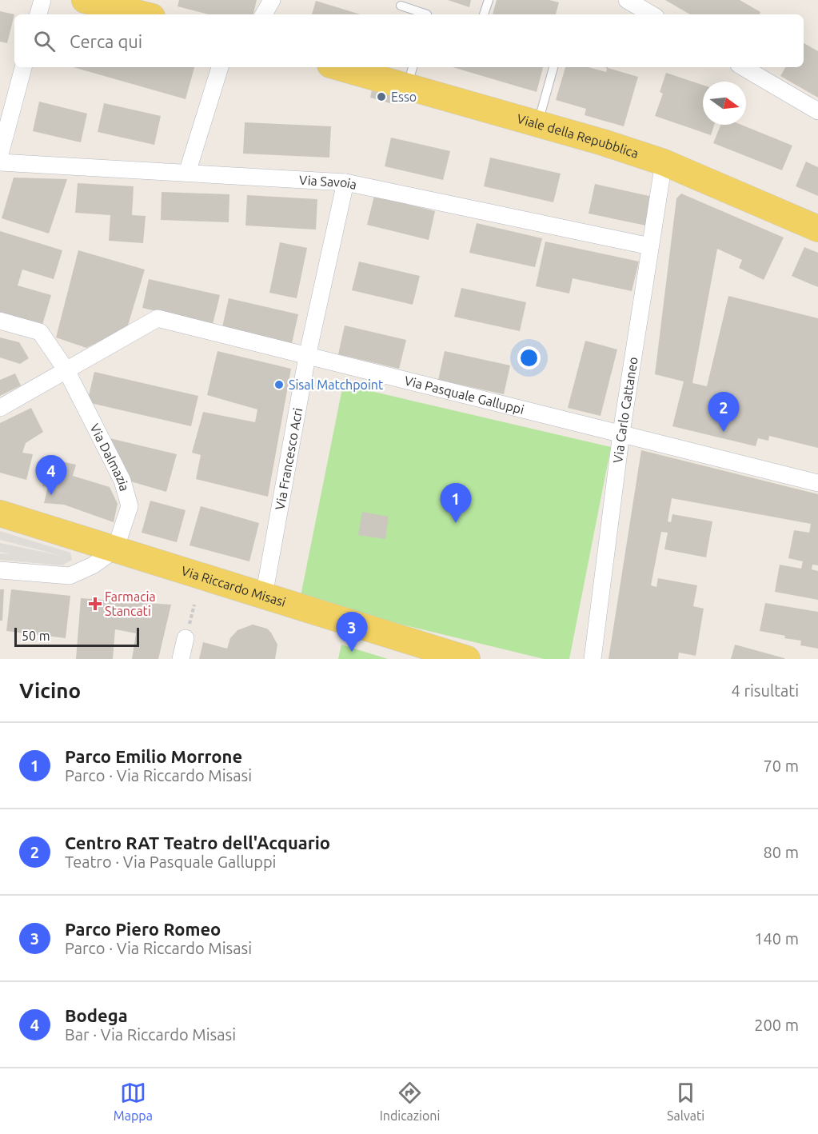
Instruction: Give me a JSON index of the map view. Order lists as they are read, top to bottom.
{
  "streets": {
    "main road": ["Viale della Repubblica", "Via Riccardo Misasi"],
    "street": [
      "Via Savoia",
      "Via Pasquale Galluppi",
      "Via Carlo Cattaneo",
      "Via Dalmazia",
      "Via Francesco Acri"
    ]
  },
  "crossings": [
    ["Viale della Repubblica", "Via Carlo Cattaneo"],
    ["Via Savoia", "Via Carlo Cattaneo"],
    ["Via Savoia", "Via Francesco Acri"],
    ["Via Pasquale Galluppi", "Via Carlo Cattaneo"],
    ["Via Pasquale Galluppi", "Via Dalmazia"],
    ["Via Pasquale Galluppi", "Via Francesco Acri"],
    ["Via Dalmazia", "Via Riccardo Misasi"],
    ["Via Francesco Acri", "Via Riccardo Misasi"]
  ],
  "places": {
    "other": ["Esso", "Sisal Matchpoint"],
    "health": ["Farmacia Stancati"]
  },
  "scale_bar": "50 m",
  "north": "right",
  "page": {
    "search": "Cerca qui",
    "pins": [
      "2",
      "4",
      "1",
      "3"
    ],
    "scale": "50 m",
    "heading": ["Vicino", "4 risultati"],
    "list": [
      {
        "mark": "1",
        "name": "Parco Emilio Morrone",
        "note": "Parco · Via Riccardo Misasi",
        "value": "70 m"
      },
      {
        "mark": "2",
        "name": "Centro RAT Teatro dell'Acquario",
        "note": "Teatro · Via Pasquale Galluppi",
        "value": "80 m"
      },
      {
        "mark": "3",
        "name": "Parco Piero Romeo",
        "note": "Parco · Via Riccardo Misasi",
        "value": "140 m"
      },
      {
        "mark": "4",
        "name": "Bodega",
        "note": "Bar · Via Riccardo Misasi",
        "value": "200 m"
      }
    ],
    "nav": ["Mappa", "Indicazioni", "Salvati"]
  }
}
